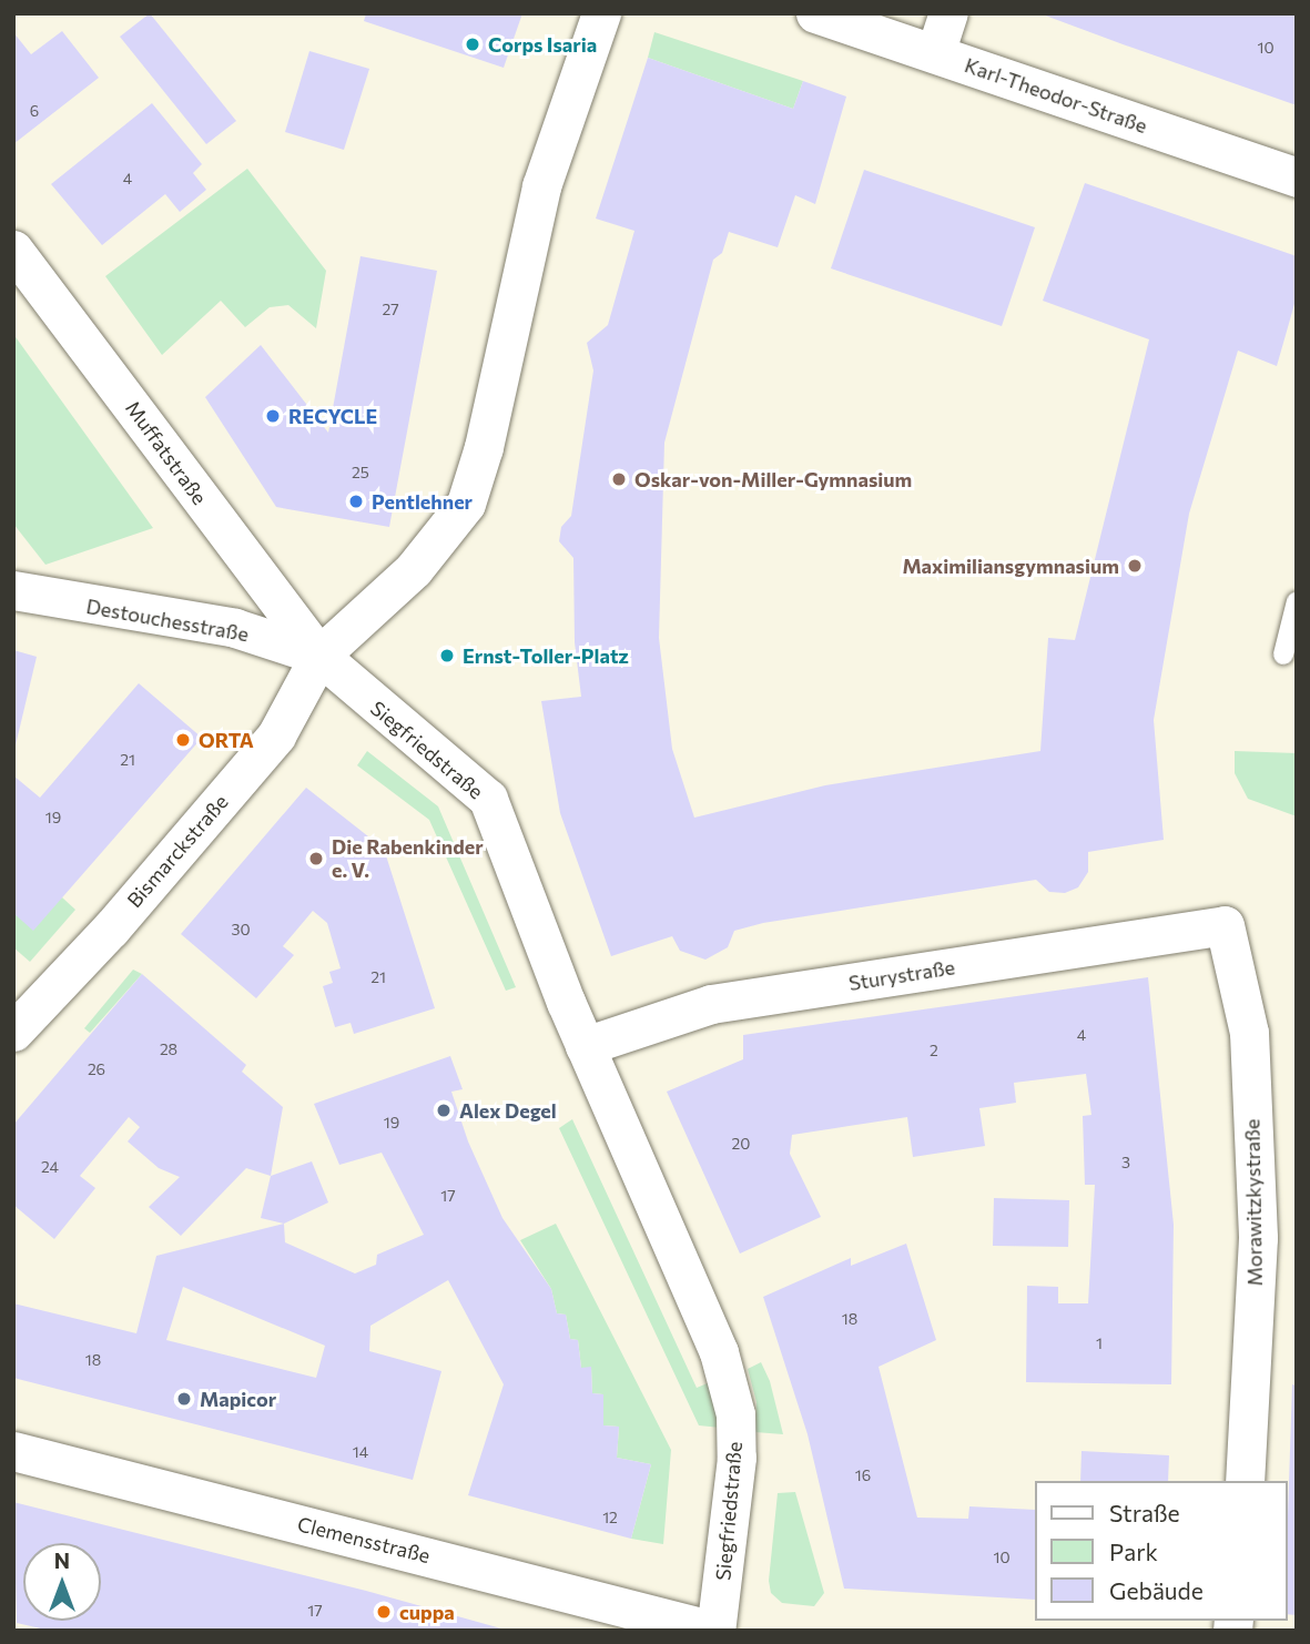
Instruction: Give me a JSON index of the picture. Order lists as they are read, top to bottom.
{
  "streets": {
    "street": [
      "Karl-Theodor-Straße",
      "Muffatstraße",
      "Destouchesstraße",
      "Siegfriedstraße",
      "Bismarckstraße",
      "Sturystraße",
      "Morawitzkystraße",
      "Clemensstraße"
    ]
  },
  "crossings": [
    ["Muffatstraße", "Destouchesstraße"],
    ["Muffatstraße", "Siegfriedstraße"],
    ["Muffatstraße", "Bismarckstraße"],
    ["Destouchesstraße", "Siegfriedstraße"],
    ["Destouchesstraße", "Bismarckstraße"],
    ["Siegfriedstraße", "Bismarckstraße"],
    ["Siegfriedstraße", "Sturystraße"],
    ["Siegfriedstraße", "Clemensstraße"],
    ["Sturystraße", "Morawitzkystraße"]
  ],
  "places": [
    "Corps Isaria",
    "RECYCLE",
    "Oskar-von-Miller-Gymnasium",
    "Pentlehner",
    "Maximiliansgymnasium",
    "Ernst-Toller-Platz",
    "ORTA",
    "Die Rabenkinder e. V.",
    "Alex Degel",
    "Mapicor",
    "cuppa"
  ],
  "house_numbers": [
    "10",
    "6",
    "4",
    "27",
    "25",
    "21",
    "19",
    "30",
    "21",
    "4",
    "28",
    "2",
    "26",
    "19",
    "20",
    "3",
    "24",
    "17",
    "18",
    "1",
    "18",
    "14",
    "16",
    "12",
    "10",
    "17"
  ],
  "legend": ["Straße", "Park", "Gebäude"],
  "north": "top"
}
